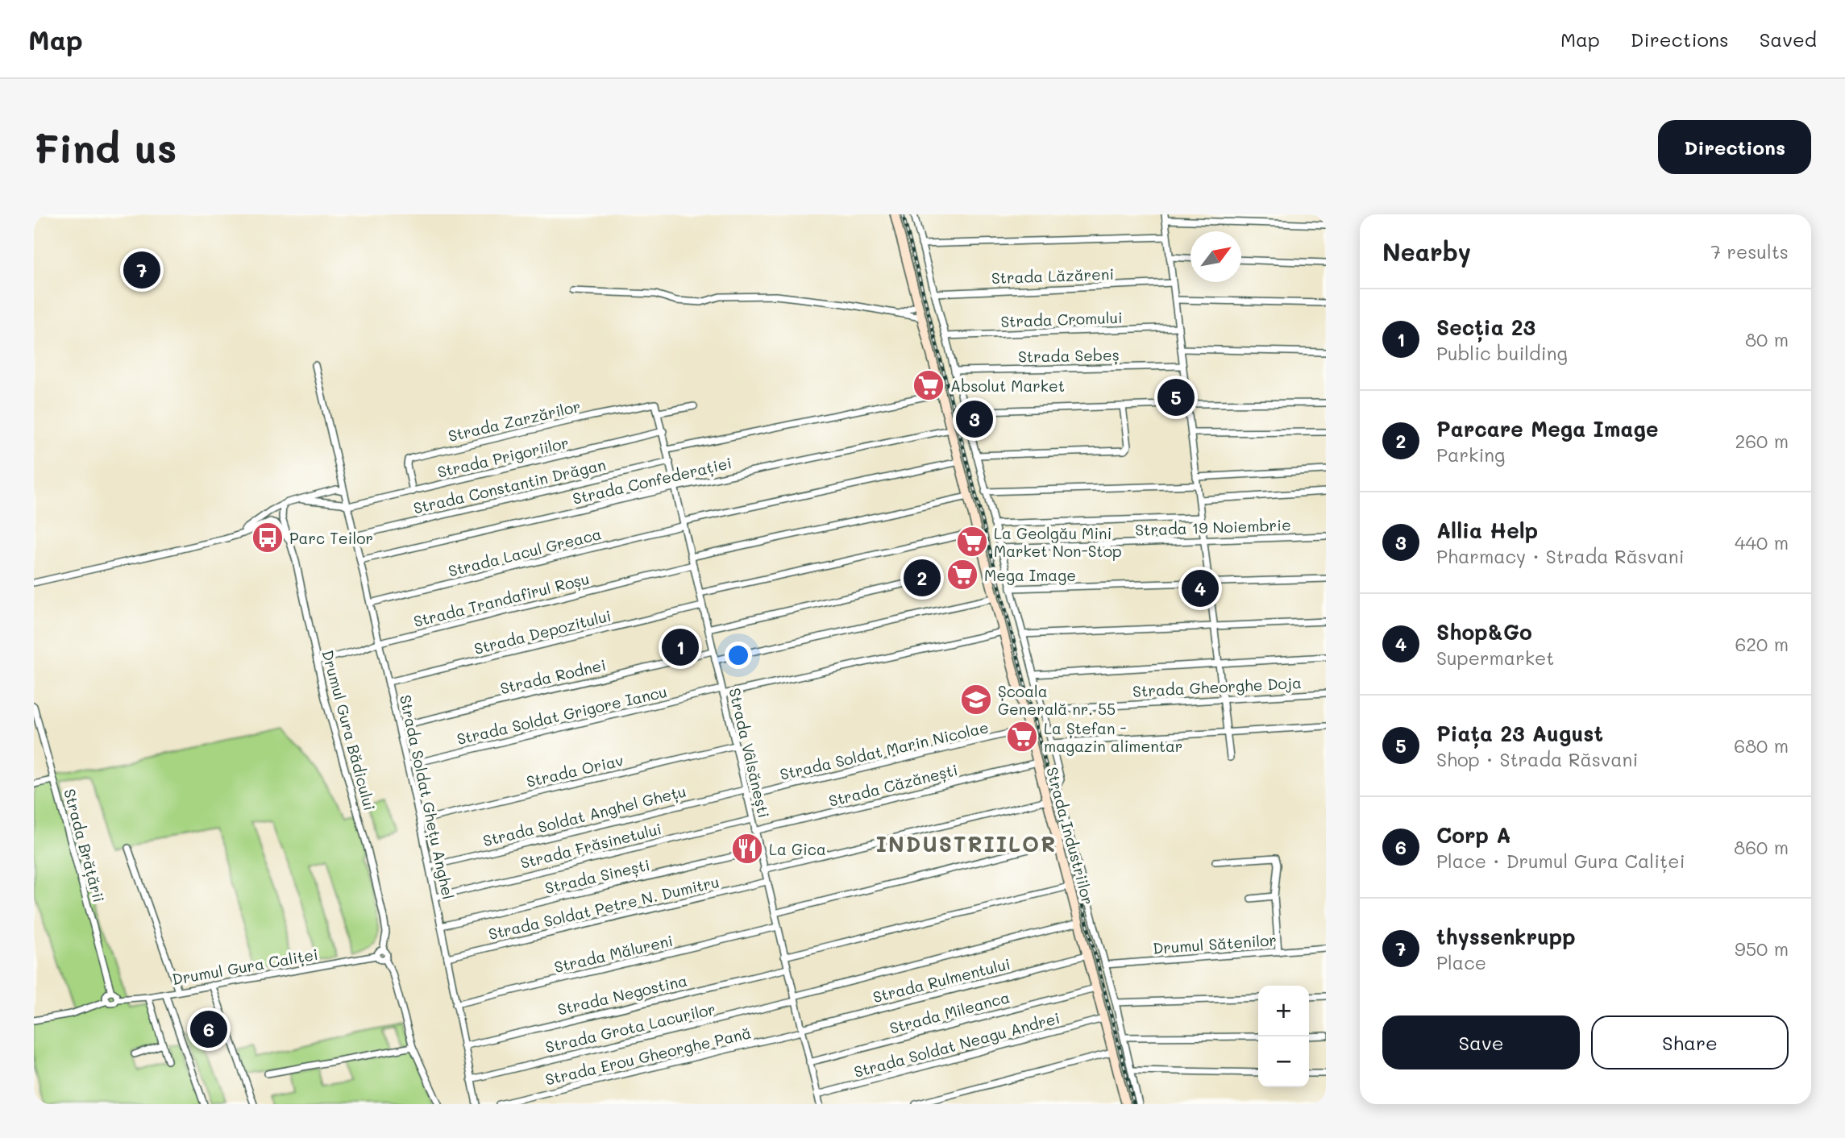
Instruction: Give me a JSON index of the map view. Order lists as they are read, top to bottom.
{
  "streets": {
    "main road": ["Strada Industriilor"],
    "street": [
      "Strada Lăzăreni",
      "Strada Cromului",
      "Strada Sebeș",
      "Strada Zarzărilor",
      "Strada Prigoriilor",
      "Strada Confederației",
      "Strada Constantin Drăgan",
      "Strada 19 Noiembrie",
      "Strada Lacul Greaca",
      "Strada Trandafirul Roșu",
      "Strada Depozitului",
      "Strada Rodnei",
      "Strada Gheorghe Doja",
      "Strada Soldat Grigore Iancu",
      "Drumul Gura Bădicului",
      "Strada Soldat Marin Nicolae",
      "Strada Vâlsănești",
      "Strada Oriav",
      "Strada Căzănești",
      "Strada Soldat Ghețu Anghel",
      "Strada Soldat Anghel Ghețu",
      "Strada Brățării",
      "Strada Frăsinetului",
      "Strada Sinești",
      "Strada Soldat Petre N. Dumitru",
      "Drumul Sătenilor",
      "Strada Mălureni",
      "Drumul Gura Caliței",
      "Strada Rulmentului",
      "Strada Negostina",
      "Strada Mileanca",
      "Strada Grota Lacurilor",
      "Strada Soldat Neagu Andrei",
      "Strada Erou Gheorghe Pană"
    ]
  },
  "crossings": [
    ["Strada Zarzărilor", "Strada Prigoriilor"],
    ["Strada Zarzărilor", "Strada Vâlsănești"],
    ["Strada Prigoriilor", "Strada Vâlsănești"],
    ["Strada Prigoriilor", "Strada Soldat Ghețu Anghel"],
    ["Strada Confederației", "Strada Vâlsănești"],
    ["Strada Confederației", "Strada Soldat Ghețu Anghel"],
    ["Strada Confederației", "Strada Industriilor"],
    ["Strada Constantin Drăgan", "Strada Vâlsănești"],
    ["Strada Constantin Drăgan", "Strada Soldat Ghețu Anghel"],
    ["Strada Lacul Greaca", "Strada Vâlsănești"],
    ["Strada Lacul Greaca", "Strada Soldat Ghețu Anghel"],
    ["Strada Lacul Greaca", "Strada Industriilor"],
    ["Strada Trandafirul Roșu", "Drumul Gura Bădicului"],
    ["Strada Trandafirul Roșu", "Strada Vâlsănești"],
    ["Strada Trandafirul Roșu", "Strada Soldat Ghețu Anghel"],
    ["Strada Depozitului", "Strada Vâlsănești"],
    ["Strada Depozitului", "Strada Soldat Ghețu Anghel"],
    ["Strada Rodnei", "Strada Vâlsănești"],
    ["Strada Rodnei", "Strada Soldat Ghețu Anghel"],
    ["Strada Soldat Grigore Iancu", "Strada Vâlsănești"],
    ["Strada Soldat Grigore Iancu", "Strada Soldat Ghețu Anghel"],
    ["Strada Soldat Grigore Iancu", "Strada Industriilor"],
    ["Drumul Gura Bădicului", "Drumul Gura Caliței"],
    ["Strada Soldat Marin Nicolae", "Strada Vâlsănești"],
    ["Strada Soldat Marin Nicolae", "Strada Soldat Anghel Ghețu"],
    ["Strada Soldat Marin Nicolae", "Strada Industriilor"],
    ["Strada Vâlsănești", "Strada Oriav"],
    ["Strada Vâlsănești", "Strada Căzănești"],
    ["Strada Vâlsănești", "Strada Soldat Anghel Ghețu"],
    ["Strada Vâlsănești", "Strada Frăsinetului"],
    ["Strada Vâlsănești", "Strada Sinești"],
    ["Strada Vâlsănești", "Strada Soldat Petre N. Dumitru"],
    ["Strada Vâlsănești", "Strada Mălureni"],
    ["Strada Vâlsănești", "Strada Rulmentului"],
    ["Strada Vâlsănești", "Strada Negostina"],
    ["Strada Vâlsănești", "Strada Mileanca"],
    ["Strada Vâlsănești", "Strada Grota Lacurilor"],
    ["Strada Vâlsănești", "Strada Soldat Neagu Andrei"],
    ["Strada Vâlsănești", "Strada Erou Gheorghe Pană"],
    ["Strada Oriav", "Strada Soldat Ghețu Anghel"],
    ["Strada Căzănești", "Strada Industriilor"],
    ["Strada Soldat Ghețu Anghel", "Strada Soldat Anghel Ghețu"],
    ["Strada Soldat Ghețu Anghel", "Strada Frăsinetului"],
    ["Strada Soldat Ghețu Anghel", "Strada Sinești"],
    ["Strada Soldat Ghețu Anghel", "Strada Soldat Petre N. Dumitru"],
    ["Strada Soldat Ghețu Anghel", "Strada Mălureni"],
    ["Strada Soldat Ghețu Anghel", "Strada Negostina"],
    ["Strada Soldat Ghețu Anghel", "Strada Grota Lacurilor"],
    ["Strada Industriilor", "Strada Rulmentului"],
    ["Strada Industriilor", "Strada Mileanca"],
    ["Strada Industriilor", "Strada Grota Lacurilor"],
    ["Strada Industriilor", "Strada Soldat Neagu Andrei"],
    ["Strada Brățării", "Drumul Gura Caliței"],
    ["Strada Rulmentului", "Strada Erou Gheorghe Pană"]
  ],
  "districts": ["INDUSTRIILOR"],
  "places": {
    "supermarket": [
      "Absolut Market",
      "La Geolgău Mini Market Non-Stop",
      "Mega Image",
      "La Ștefan - magazin alimentar"
    ],
    "bus stop": ["Parc Teilor"],
    "school or university": ["Școala Generală nr. 55"],
    "restaurant": ["La Gica"]
  },
  "north": "top right",
  "page": {
    "header": "Map",
    "nav": ["Map", "Directions", "Saved"],
    "buttons": [
      "Directions",
      ["Save", "Share"]
    ],
    "title": "Find us",
    "heading": ["Nearby", "7 results"],
    "pins": [
      "7",
      "5",
      "3",
      "2",
      "4",
      "1",
      "6"
    ],
    "list": [
      {
        "mark": "1",
        "name": "Secția 23",
        "note": "Public building",
        "value": "80 m"
      },
      {
        "mark": "2",
        "name": "Parcare Mega Image",
        "note": "Parking",
        "value": "260 m"
      },
      {
        "mark": "3",
        "name": "Allia Help",
        "note": "Pharmacy · Strada Răsvani",
        "value": "440 m"
      },
      {
        "mark": "4",
        "name": "Shop&Go",
        "note": "Supermarket",
        "value": "620 m"
      },
      {
        "mark": "5",
        "name": "Piața 23 August",
        "note": "Shop · Strada Răsvani",
        "value": "680 m"
      },
      {
        "mark": "6",
        "name": "Corp A",
        "note": "Place · Drumul Gura Caliței",
        "value": "860 m"
      },
      {
        "mark": "7",
        "name": "thyssenkrupp",
        "note": "Place",
        "value": "950 m"
      }
    ],
    "map_buttons": ["+", "−"]
  }
}
